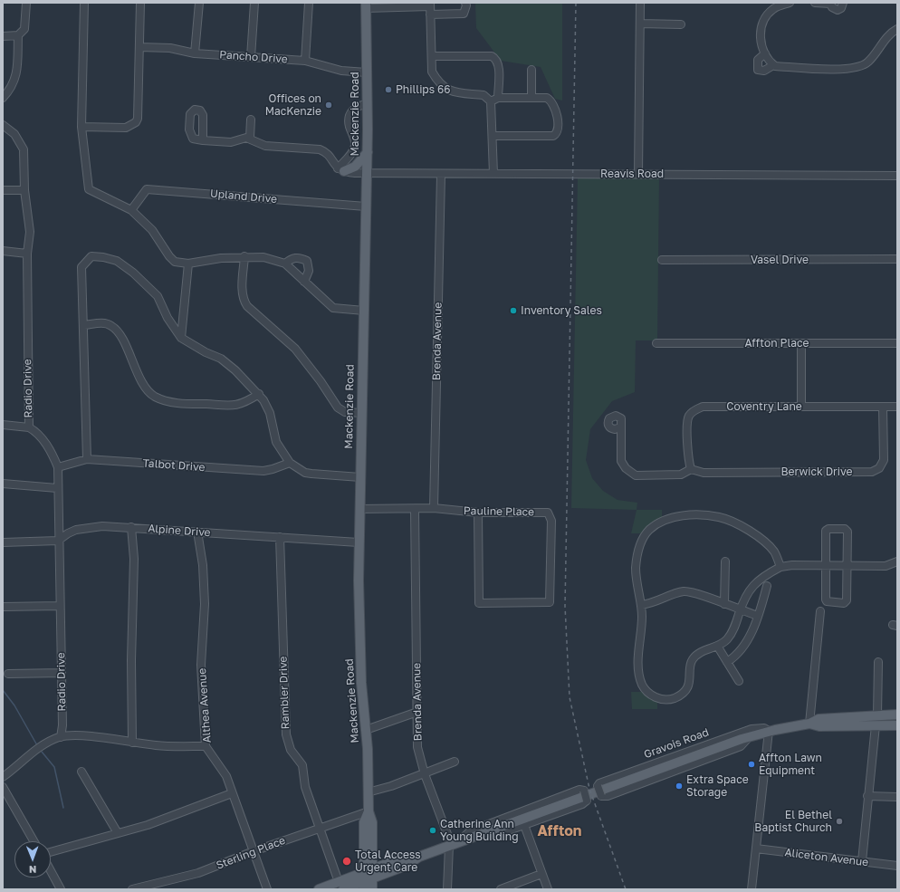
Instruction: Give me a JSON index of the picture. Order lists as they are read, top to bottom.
{
  "streets": {
    "main road": ["Mackenzie Road", "Gravois Road"],
    "street": [
      "Pancho Drive",
      "Reavis Road",
      "Upland Drive",
      "Vasel Drive",
      "Brenda Avenue",
      "Affton Place",
      "Radio Drive",
      "Coventry Lane",
      "Talbot Drive",
      "Berwick Drive",
      "Pauline Place",
      "Alpine Drive",
      "Rambler Drive",
      "Althea Avenue",
      "Sterling Place",
      "Aliceton Avenue"
    ]
  },
  "crossings": [
    ["Pancho Drive", "Mackenzie Road"],
    ["Mackenzie Road", "Reavis Road"],
    ["Mackenzie Road", "Upland Drive"],
    ["Mackenzie Road", "Pauline Place"],
    ["Mackenzie Road", "Alpine Drive"],
    ["Mackenzie Road", "Gravois Road"],
    ["Mackenzie Road", "Sterling Place"],
    ["Reavis Road", "Brenda Avenue"],
    ["Brenda Avenue", "Pauline Place"],
    ["Brenda Avenue", "Gravois Road"],
    ["Radio Drive", "Talbot Drive"],
    ["Radio Drive", "Alpine Drive"],
    ["Coventry Lane", "Berwick Drive"],
    ["Alpine Drive", "Rambler Drive"],
    ["Alpine Drive", "Althea Avenue"],
    ["Rambler Drive", "Gravois Road"],
    ["Rambler Drive", "Sterling Place"],
    ["Althea Avenue", "Sterling Place"]
  ],
  "districts": ["Affton"],
  "places": [
    "Phillips 66",
    "Offices on MacKenzie",
    "Inventory Sales",
    "Affton Lawn Equipment",
    "Extra Space Storage",
    "El Bethel Baptist Church",
    "Catherine Ann Young Building",
    "Total Access Urgent Care"
  ],
  "north": "bottom"
}
